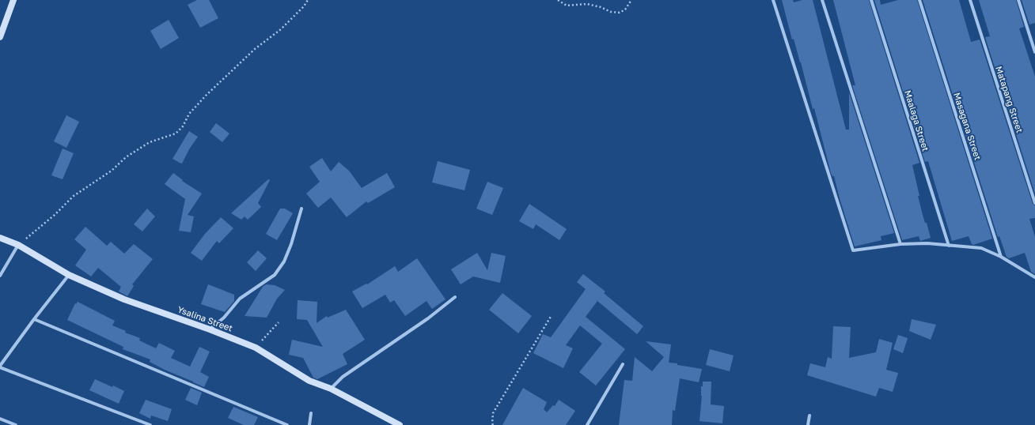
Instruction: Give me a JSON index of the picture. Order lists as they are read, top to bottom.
{
  "streets": {
    "street": [
      "Matapang Street",
      "Maalaga Street",
      "Masagana Street",
      "Ysalina Street"
    ]
  }
}
